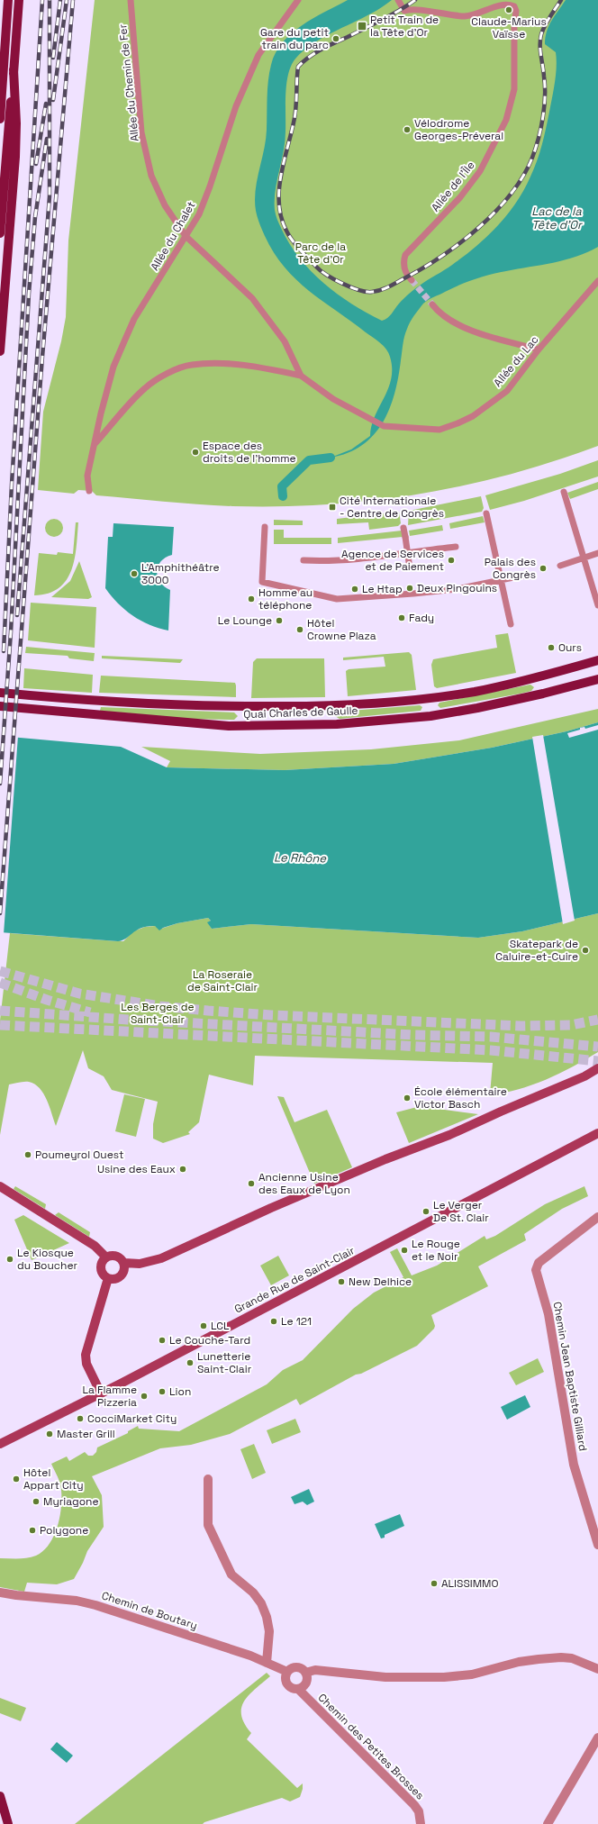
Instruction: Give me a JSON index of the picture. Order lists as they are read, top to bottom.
{
  "streets": {
    "main road": ["Quai Charles de Gaulle", "Grande Rue de Saint-Clair"],
    "street": [
      "Allée du Chemin de Fer",
      "Allée de l'Île",
      "Allée du Chalet",
      "Allée du Lac",
      "Chemin Jean Baptiste Gilliard",
      "Chemin de Boutary",
      "Chemin des Petites Brosses"
    ]
  },
  "crossings": [
    ["Allée du Chemin de Fer", "Allée du Chalet"],
    ["Allée du Chemin de Fer", "Allée du Lac"],
    ["Chemin de Boutary", "Chemin des Petites Brosses"]
  ],
  "water": ["Lac de la Tête d'Or", "Le Rhône"],
  "parks": ["Parc de la Tête d'Or", "La Roseraie de Saint-Clair", "Les Berges de Saint-Clair"],
  "places": {
    "other": [
      "Claude-Marius Vaïsse",
      "Gare du petit train du parc",
      "Vélodrome Georges-Préveral",
      "Espace des droits de l'homme",
      "Agence de Services et de Paiement",
      "Palais des Congrès",
      "L’Amphithéâtre 3000",
      "Deux Pingouins",
      "Le Htap",
      "Homme au téléphone",
      "Fady",
      "Le Lounge",
      "Hôtel Crowne Plaza",
      "Ours",
      "Skatepark de Caluire-et-Cuire",
      "École élémentaire Victor Basch",
      "Poumeyrol Ouest",
      "Usine des Eaux",
      "Ancienne Usine des Eaux de Lyon",
      "Le Verger De St. Clair",
      "Le Rouge et le Noir",
      "Le Kiosque du Boucher",
      "New Delhice",
      "Le 121",
      "LCL",
      "Le Couche-Tard",
      "Lunetterie Saint-Clair",
      "Lion",
      "La Flamme Pizzeria",
      "CocciMarket City",
      "Master Grill",
      "Hôtel Appart City",
      "Myriagone",
      "Polygone",
      "ALISSIMMO"
    ],
    "transit": ["Petit Train de la Tête d'Or", "Cité Internationale - Centre de Congrès"]
  }
}
